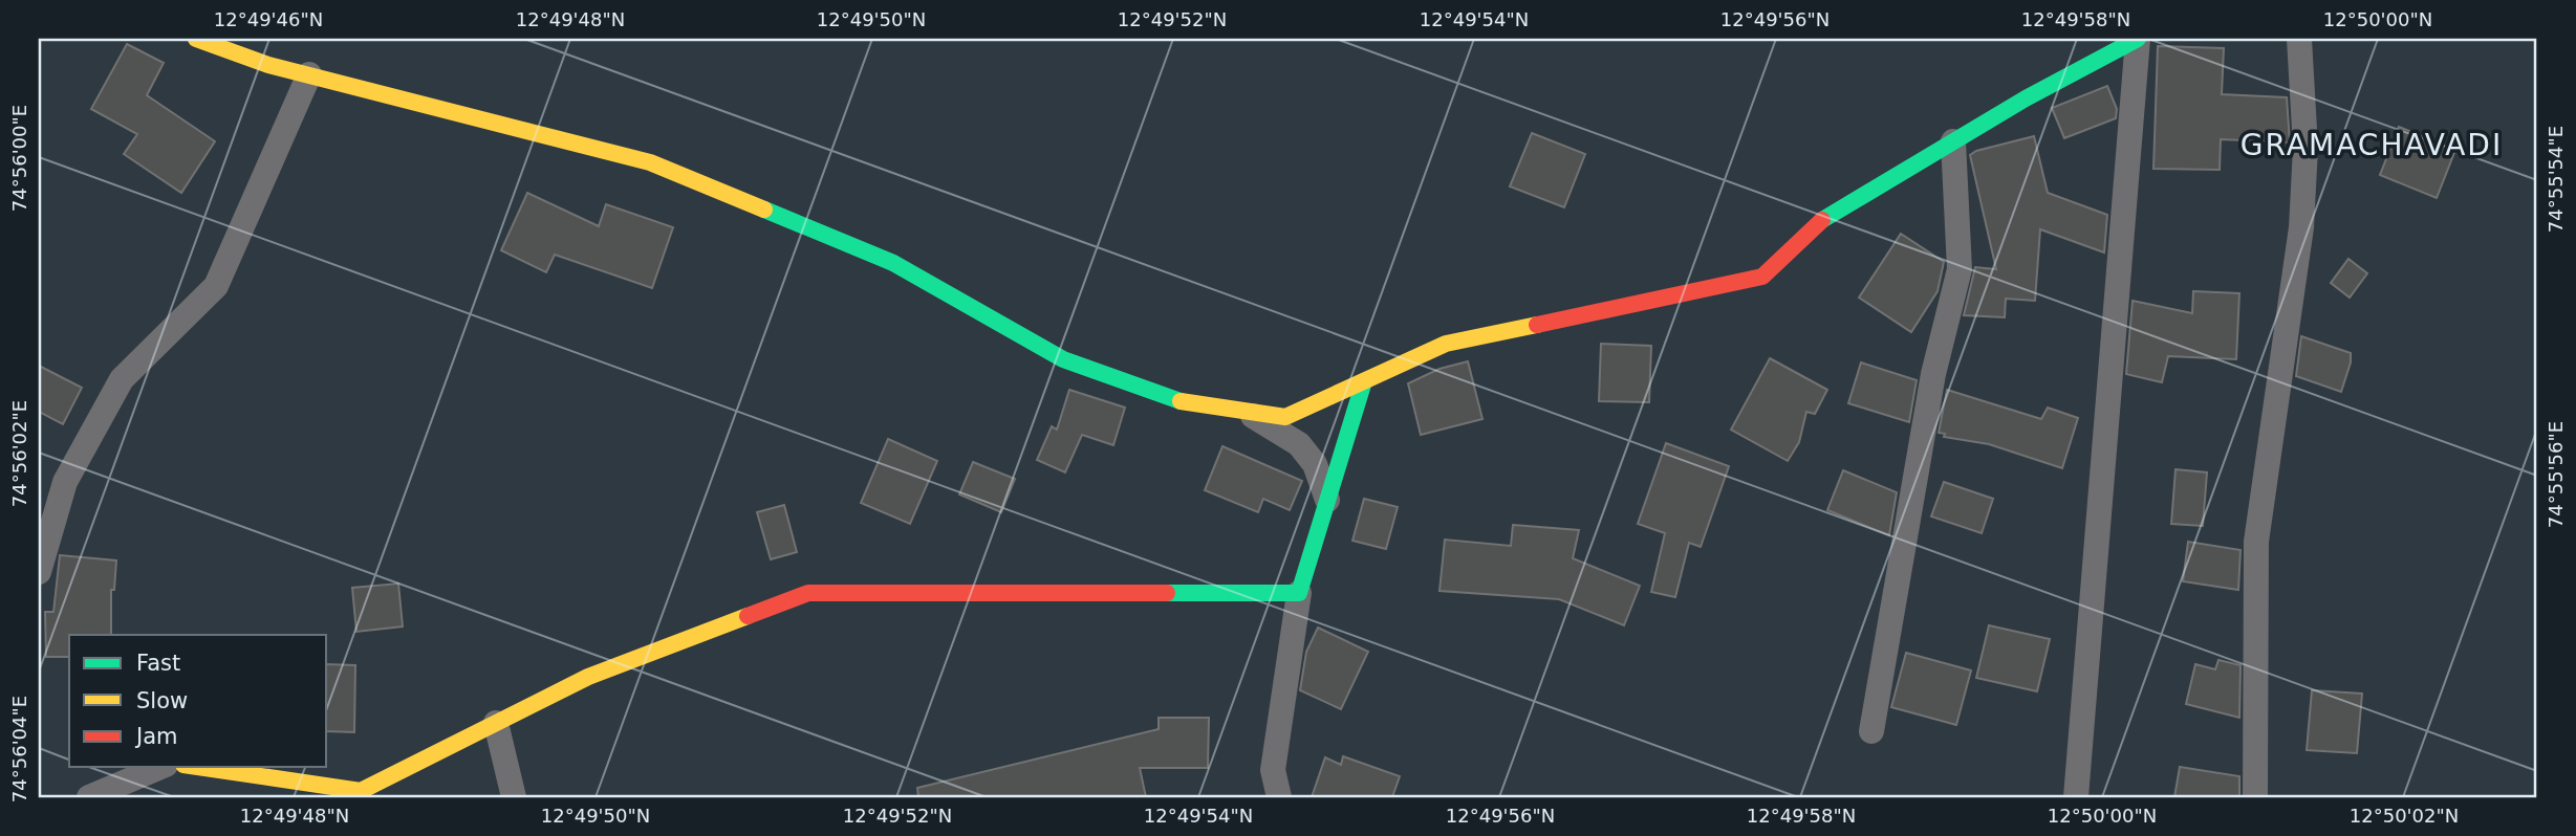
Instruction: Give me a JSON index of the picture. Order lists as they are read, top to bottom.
{
  "districts": ["GRAMACHAVADI"],
  "legend": ["Fast", "Slow", "Jam"],
  "coordinates": [
    "12°49'46\"N",
    "12°49'48\"N",
    "12°49'50\"N",
    "12°49'52\"N",
    "12°49'54\"N",
    "12°49'56\"N",
    "12°49'58\"N",
    "12°50'00\"N",
    "74°56'00\"E",
    "74°55'54\"E",
    "74°56'02\"E",
    "74°55'56\"E",
    "74°56'04\"E",
    "12°50'02\"N"
  ]
}
